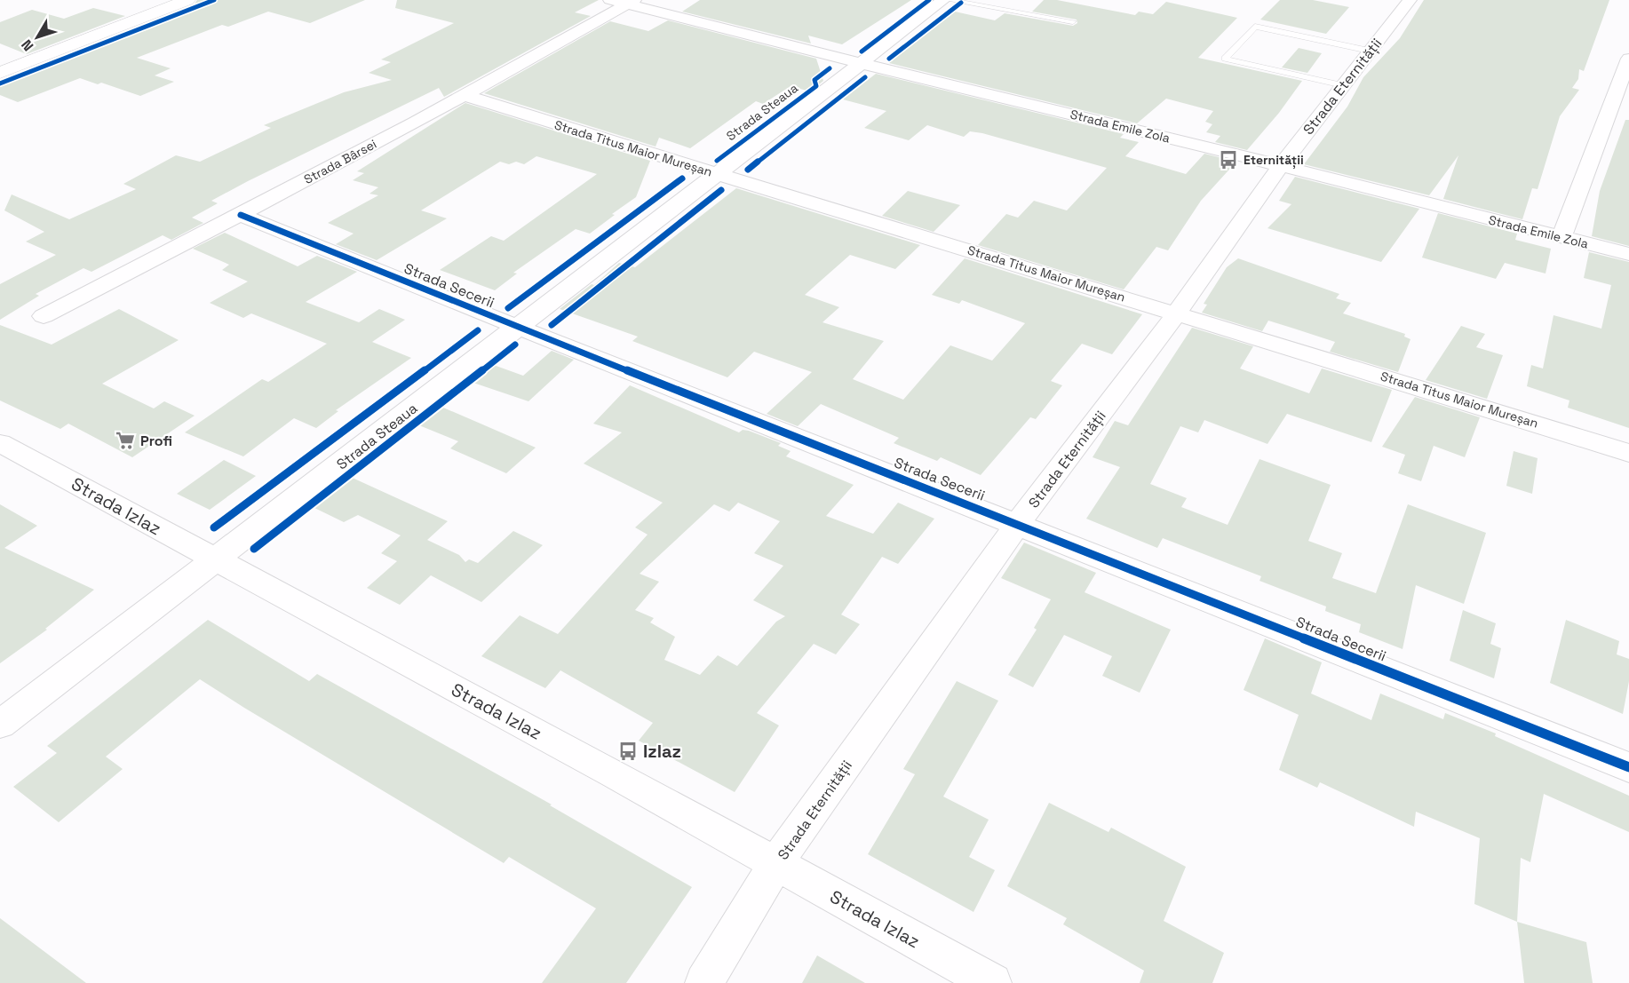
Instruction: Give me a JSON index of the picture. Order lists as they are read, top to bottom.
{
  "streets": {
    "street": [
      "Strada Eternității",
      "Strada Steaua",
      "Strada Emile Zola",
      "Strada Titus Maior Mureșan",
      "Strada Bârsei",
      "Strada Secerii",
      "Strada Izlaz"
    ]
  },
  "crossings": [
    ["Strada Eternității", "Strada Emile Zola"],
    ["Strada Eternității", "Strada Titus Maior Mureșan"],
    ["Strada Eternității", "Strada Secerii"],
    ["Strada Eternității", "Strada Izlaz"],
    ["Strada Steaua", "Strada Emile Zola"],
    ["Strada Steaua", "Strada Titus Maior Mureșan"],
    ["Strada Steaua", "Strada Secerii"],
    ["Strada Steaua", "Strada Izlaz"],
    ["Strada Emile Zola", "Strada Bârsei"],
    ["Strada Titus Maior Mureșan", "Strada Bârsei"],
    ["Strada Bârsei", "Strada Secerii"]
  ],
  "places": {
    "bus stop": ["Eternității", "Izlaz"],
    "supermarket": ["Profi"]
  },
  "north": "bottom left"
}
